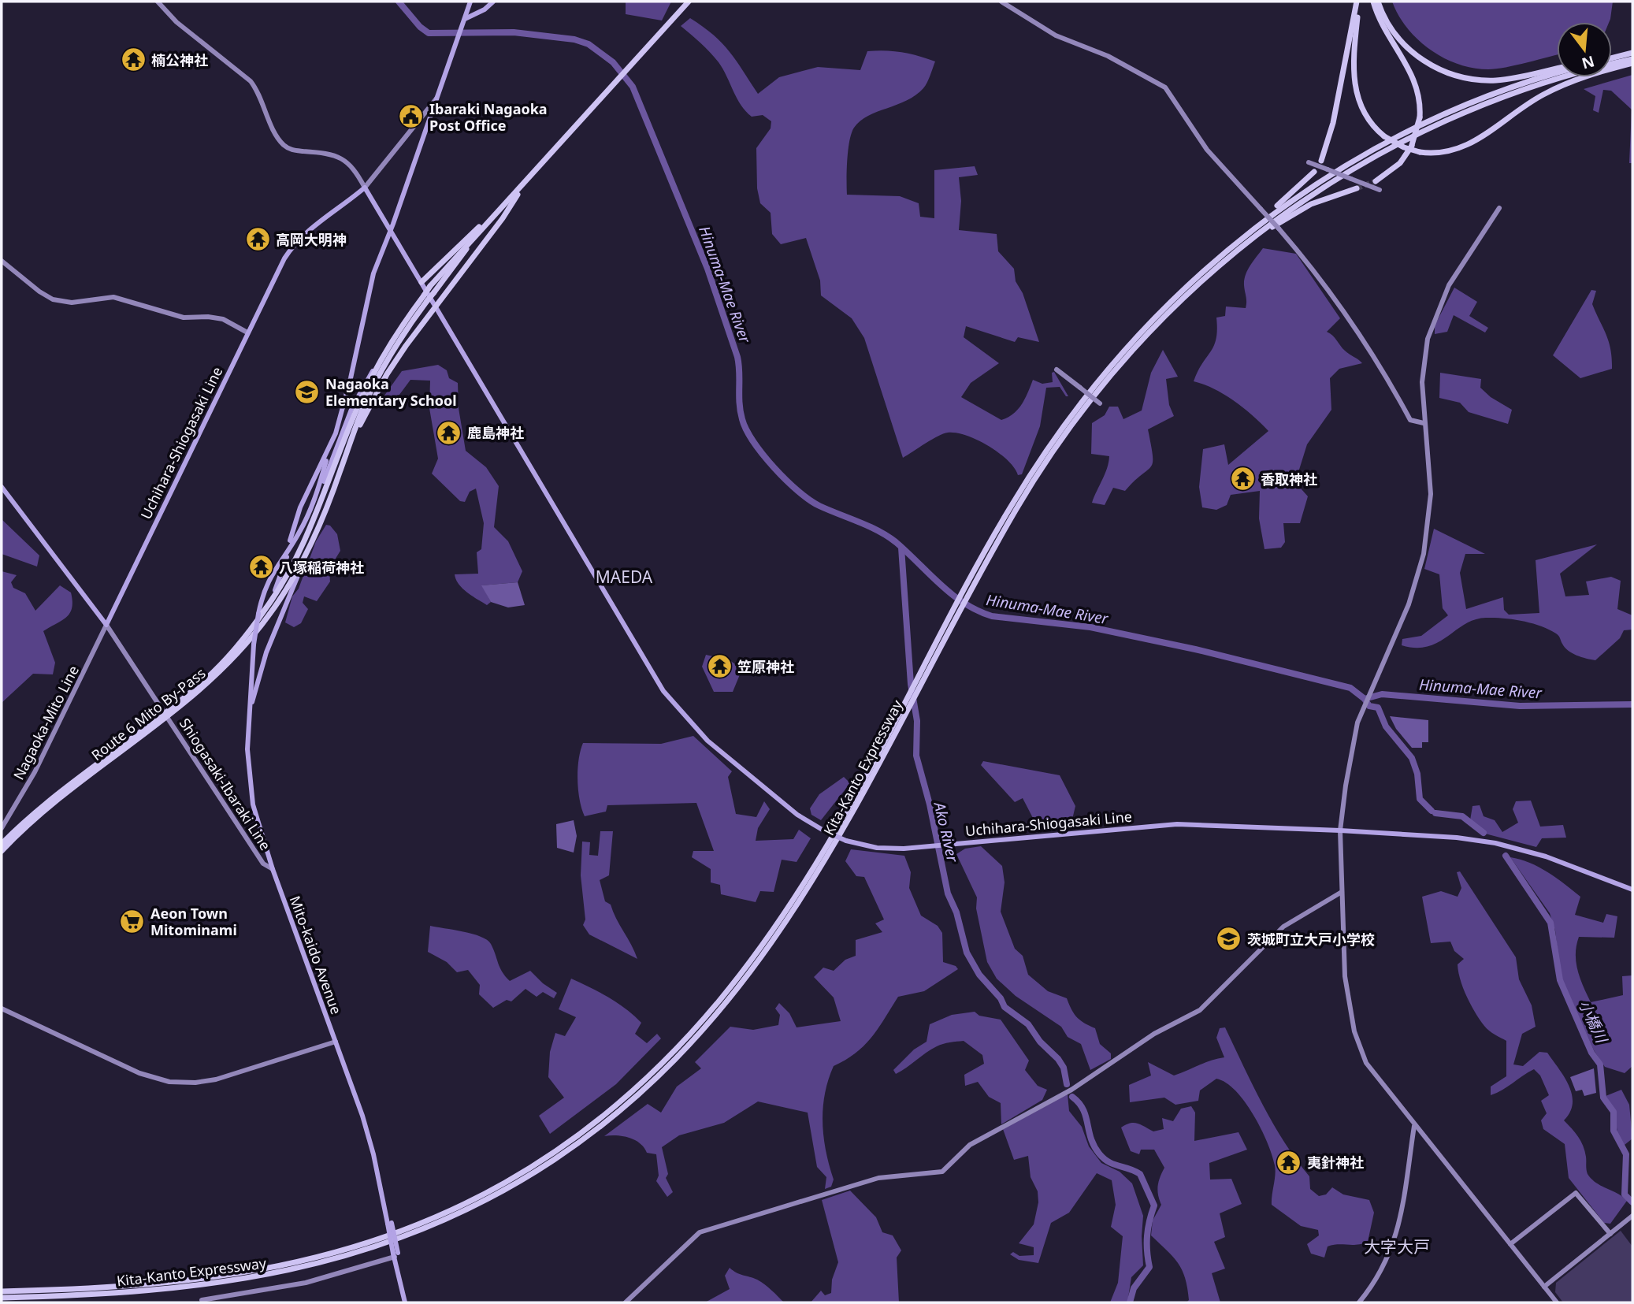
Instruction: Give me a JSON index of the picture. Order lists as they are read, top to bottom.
{
  "streets": {
    "highway": ["Route 6 Mito By-Pass", "Kita-Kanto Expressway"],
    "main road": ["Uchihara-Shiogasaki Line", "Mito-kaido Avenue"],
    "street": ["Nagaoka-Mito Line", "Shiogasaki-Ibaraki Line"]
  },
  "crossings": [
    ["Uchihara-Shiogasaki Line", "Nagaoka-Mito Line"],
    ["Uchihara-Shiogasaki Line", "Shiogasaki-Ibaraki Line"],
    ["Route 6 Mito By-Pass", "Shiogasaki-Ibaraki Line"],
    ["Nagaoka-Mito Line", "Shiogasaki-Ibaraki Line"],
    ["Shiogasaki-Ibaraki Line", "Mito-kaido Avenue"]
  ],
  "districts": ["MAEDA", "大字大戸"],
  "water": ["Hinuma-Mae River", "Ako River", "小橋川"],
  "places": {
    "temple": [
      "楠公神社",
      "高岡大明神",
      "鹿島神社",
      "香取神社",
      "八塚稲荷神社",
      "笠原神社",
      "夷針神社"
    ],
    "public building": ["Ibaraki Nagaoka Post Office"],
    "school or university": ["Nagaoka Elementary School", "茨城町立大戸小学校"],
    "supermarket": ["Aeon Town Mitominami"]
  },
  "north": "bottom"
}
